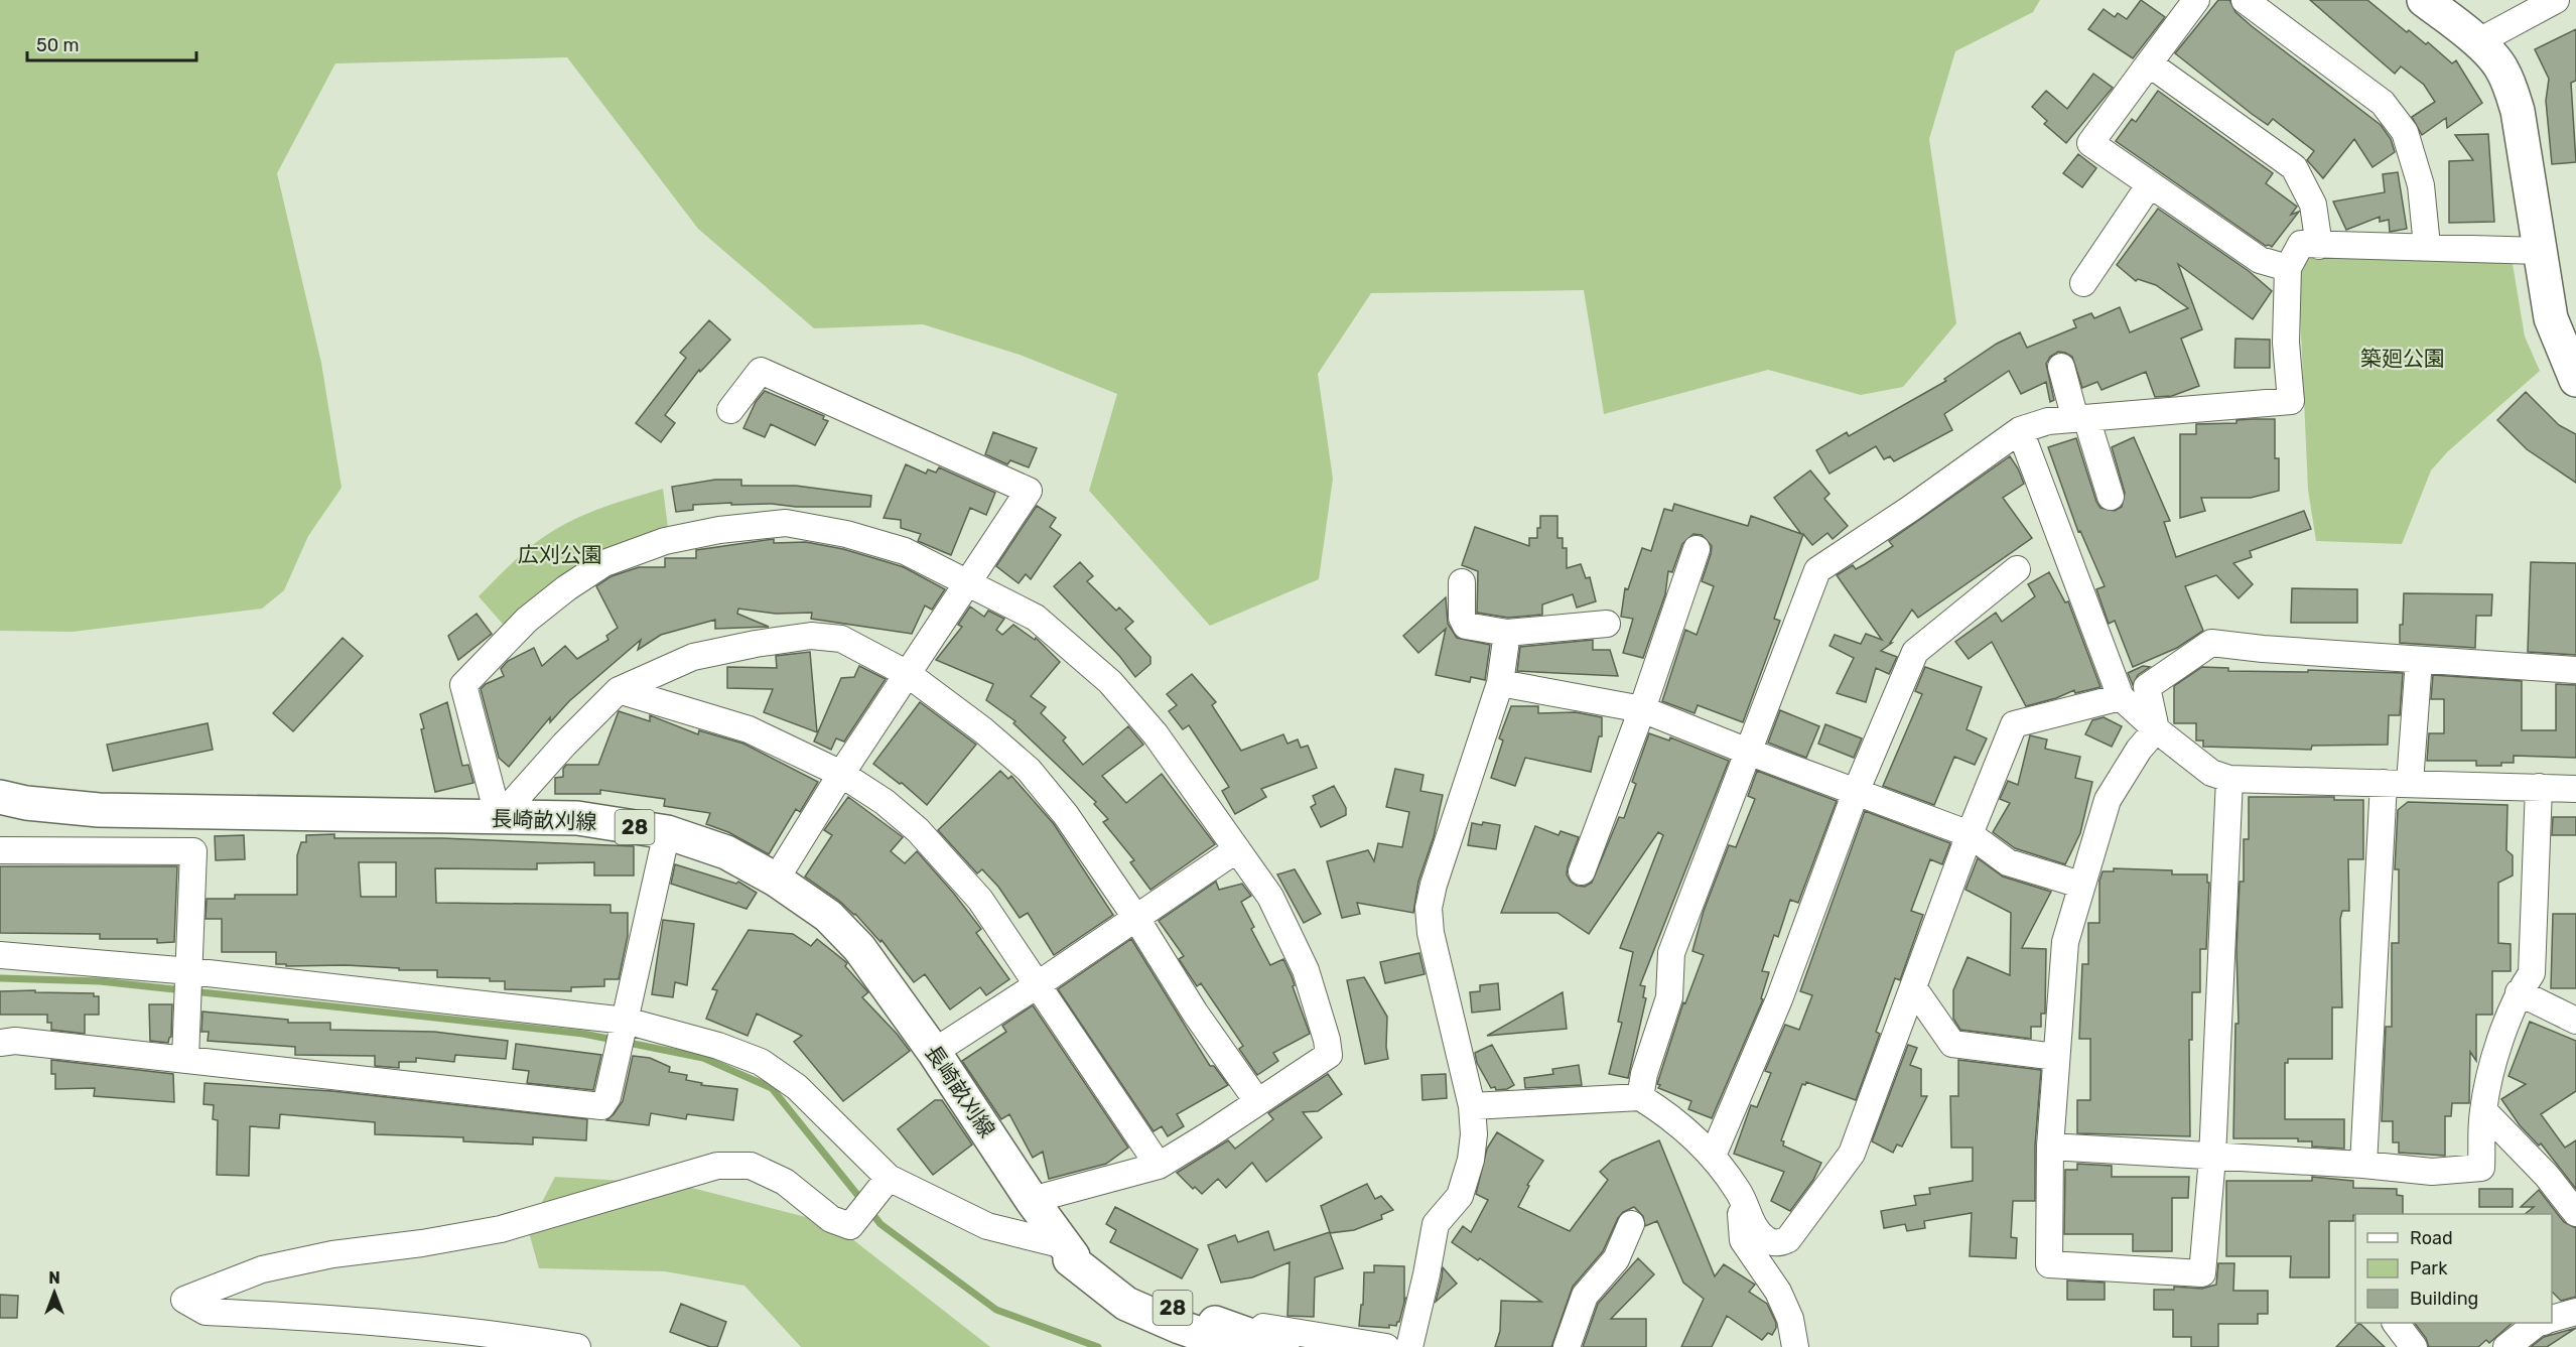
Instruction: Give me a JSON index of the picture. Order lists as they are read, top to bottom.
{
  "streets": {
    "main road": ["長崎畝刈線", "28"]
  },
  "parks": ["築廻公園", "広刈公園"],
  "legend": ["Road", "Park", "Building"],
  "scale_bar": "50 m",
  "north": "top"
}
